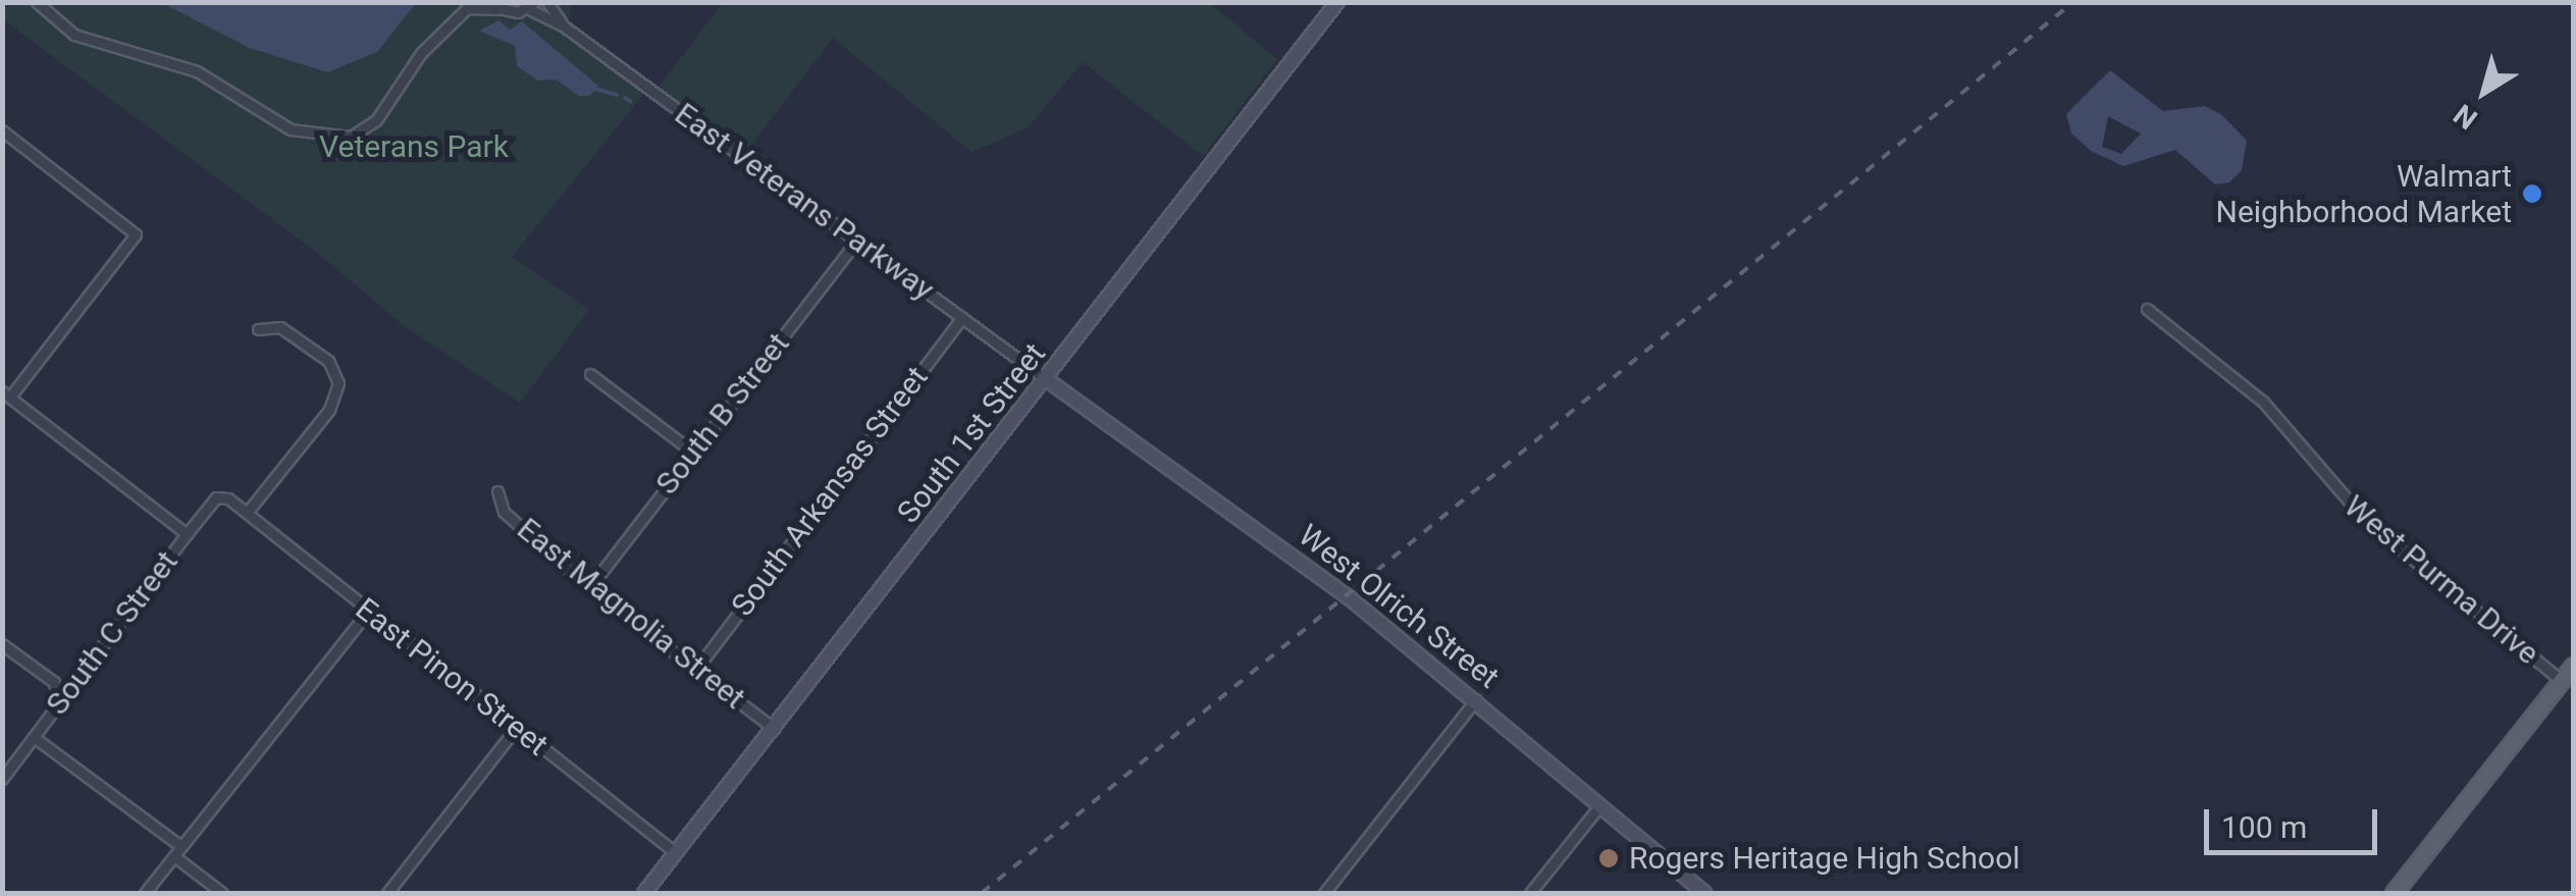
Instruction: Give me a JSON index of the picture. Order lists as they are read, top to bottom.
{
  "streets": {
    "street": [
      "East Veterans Parkway",
      "South B Street",
      "South 1st Street",
      "South Arkansas Street",
      "West Purma Drive",
      "West Olrich Street",
      "East Magnolia Street",
      "South C Street",
      "East Pinon Street"
    ]
  },
  "crossings": [
    ["East Veterans Parkway", "South B Street"],
    ["East Veterans Parkway", "South 1st Street"],
    ["East Veterans Parkway", "South Arkansas Street"],
    ["East Veterans Parkway", "West Olrich Street"],
    ["South B Street", "East Magnolia Street"],
    ["South 1st Street", "West Olrich Street"],
    ["South 1st Street", "East Magnolia Street"],
    ["South 1st Street", "East Pinon Street"],
    ["South Arkansas Street", "East Magnolia Street"],
    ["South C Street", "East Pinon Street"]
  ],
  "parks": ["Veterans Park"],
  "places": ["Walmart Neighborhood Market", "Rogers Heritage High School"],
  "scale_bar": "100 m",
  "north": "bottom left"
}
